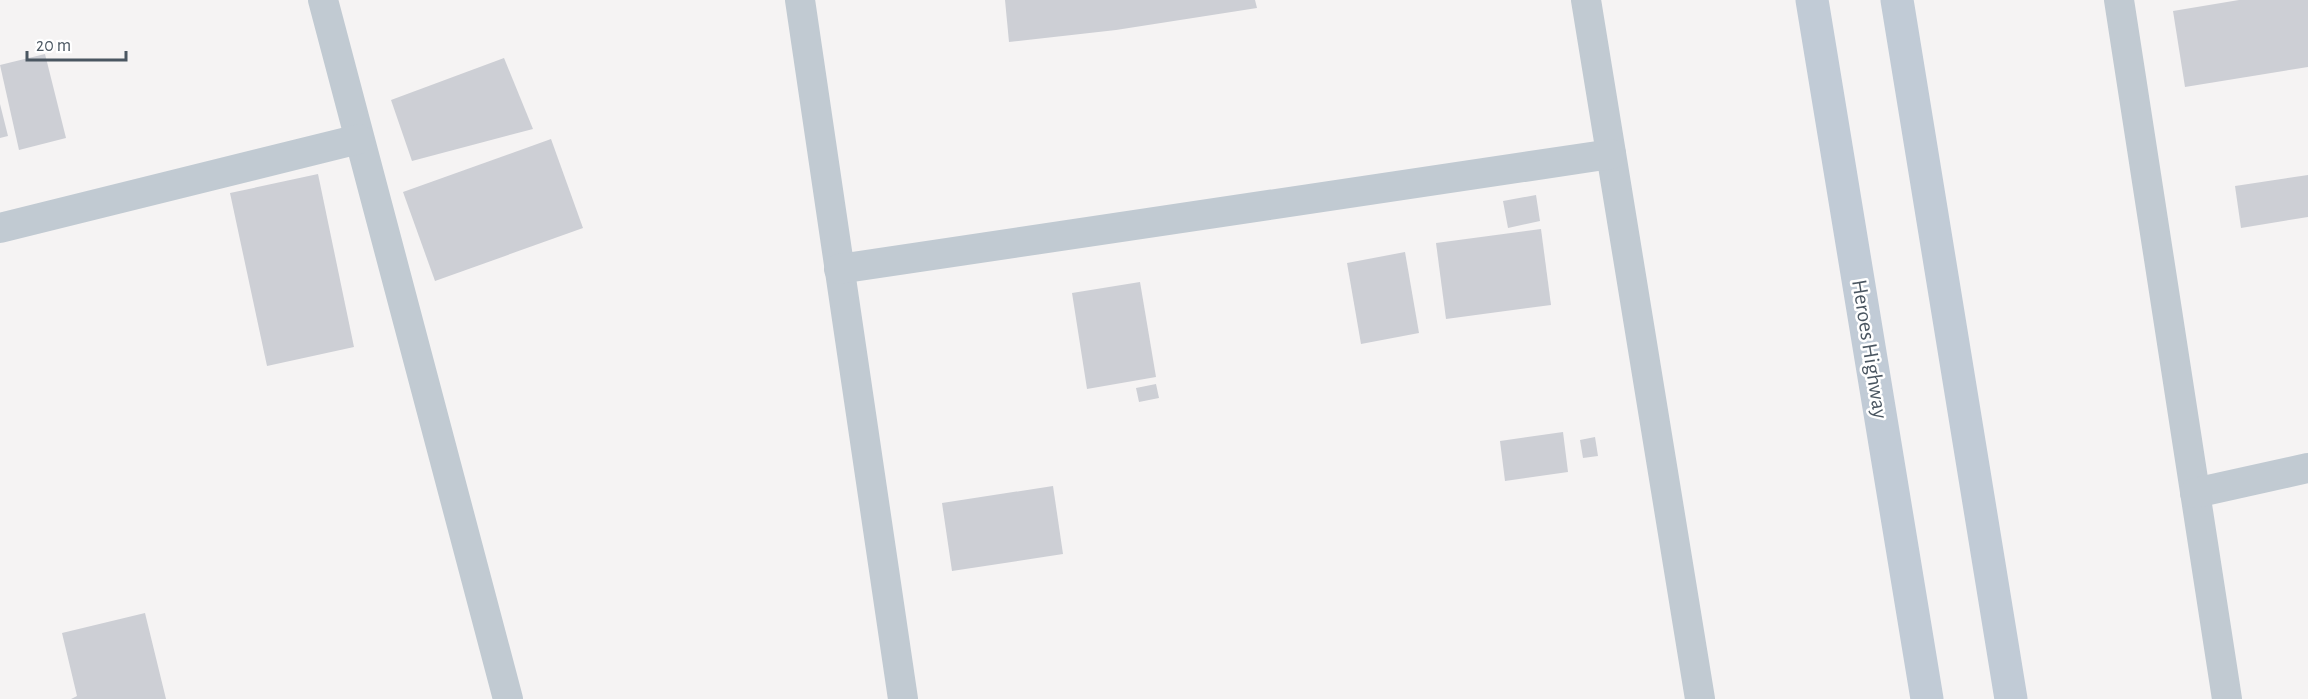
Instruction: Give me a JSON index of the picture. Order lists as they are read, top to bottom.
{
  "streets": {
    "main road": ["Heroes Highway"]
  },
  "scale_bar": "20 m"
}
